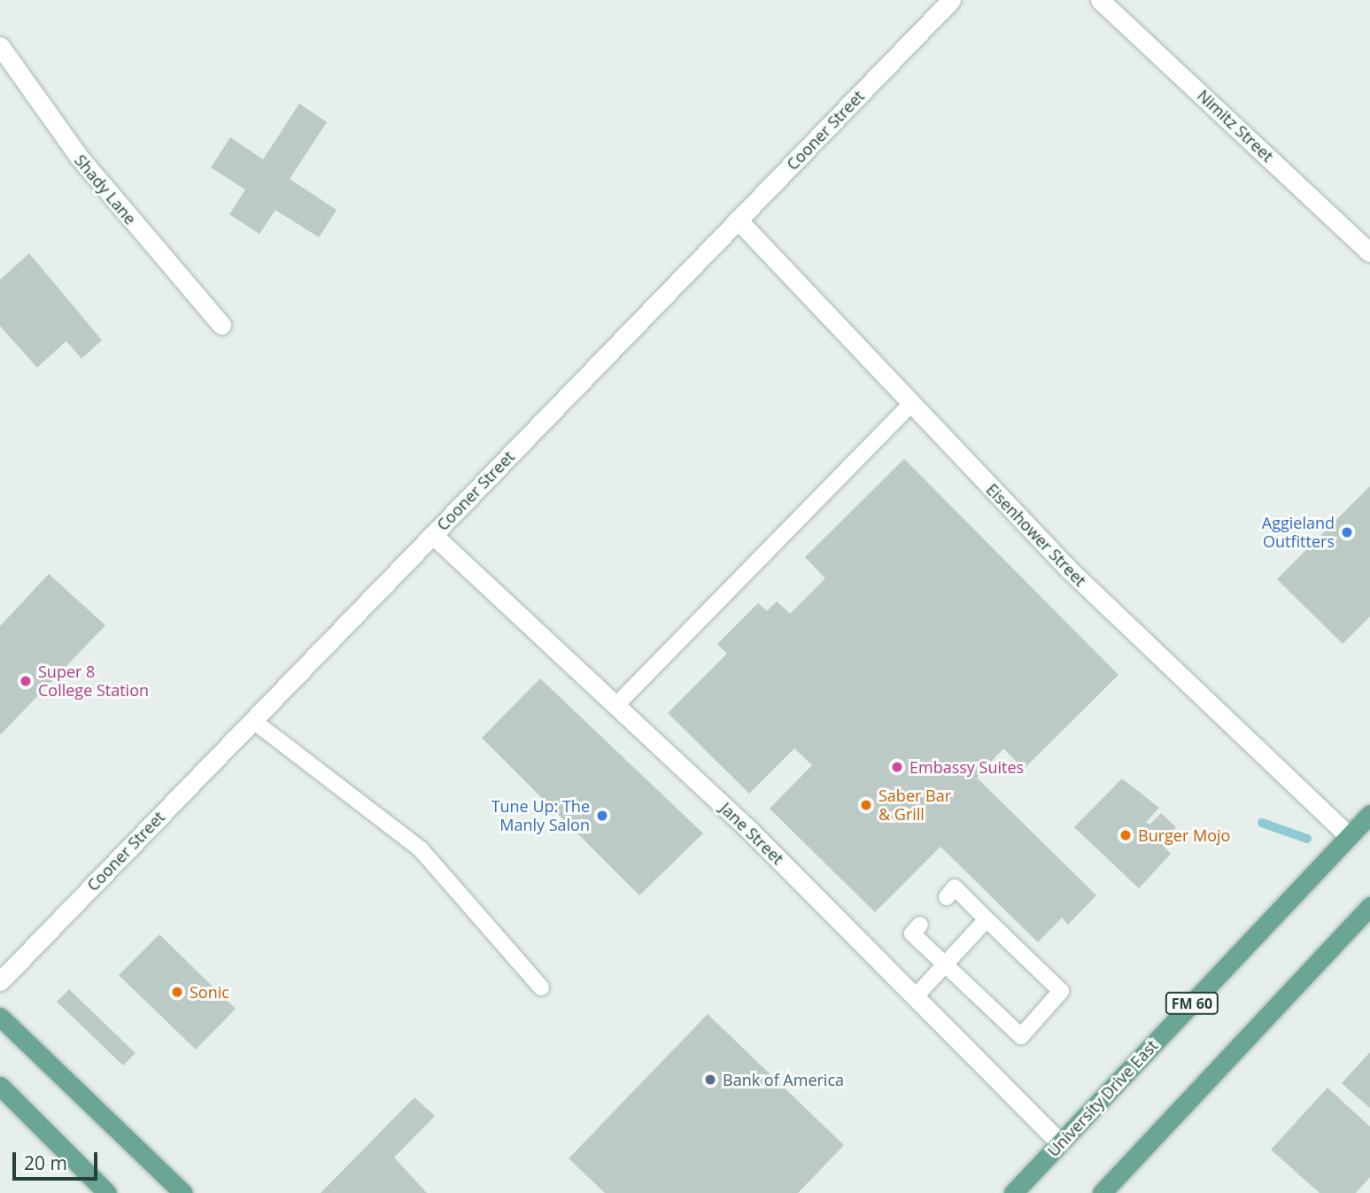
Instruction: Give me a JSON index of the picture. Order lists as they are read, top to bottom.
{
  "streets": {
    "main road": ["FM 60", "University Drive East"],
    "street": [
      "Nimitz Street",
      "Cooner Street",
      "Shady Lane",
      "Eisenhower Street",
      "Jane Street"
    ]
  },
  "crossings": [
    ["Cooner Street", "Eisenhower Street"],
    ["Cooner Street", "Jane Street"],
    ["Eisenhower Street", "University Drive East"],
    ["Jane Street", "University Drive East"]
  ],
  "places": [
    "Aggieland Outfitters",
    "Super 8 College Station",
    "Embassy Suites",
    "Saber Bar & Grill",
    "Tune Up: The Manly Salon",
    "Burger Mojo",
    "Sonic",
    "Bank of America"
  ],
  "scale_bar": "20 m"
}
